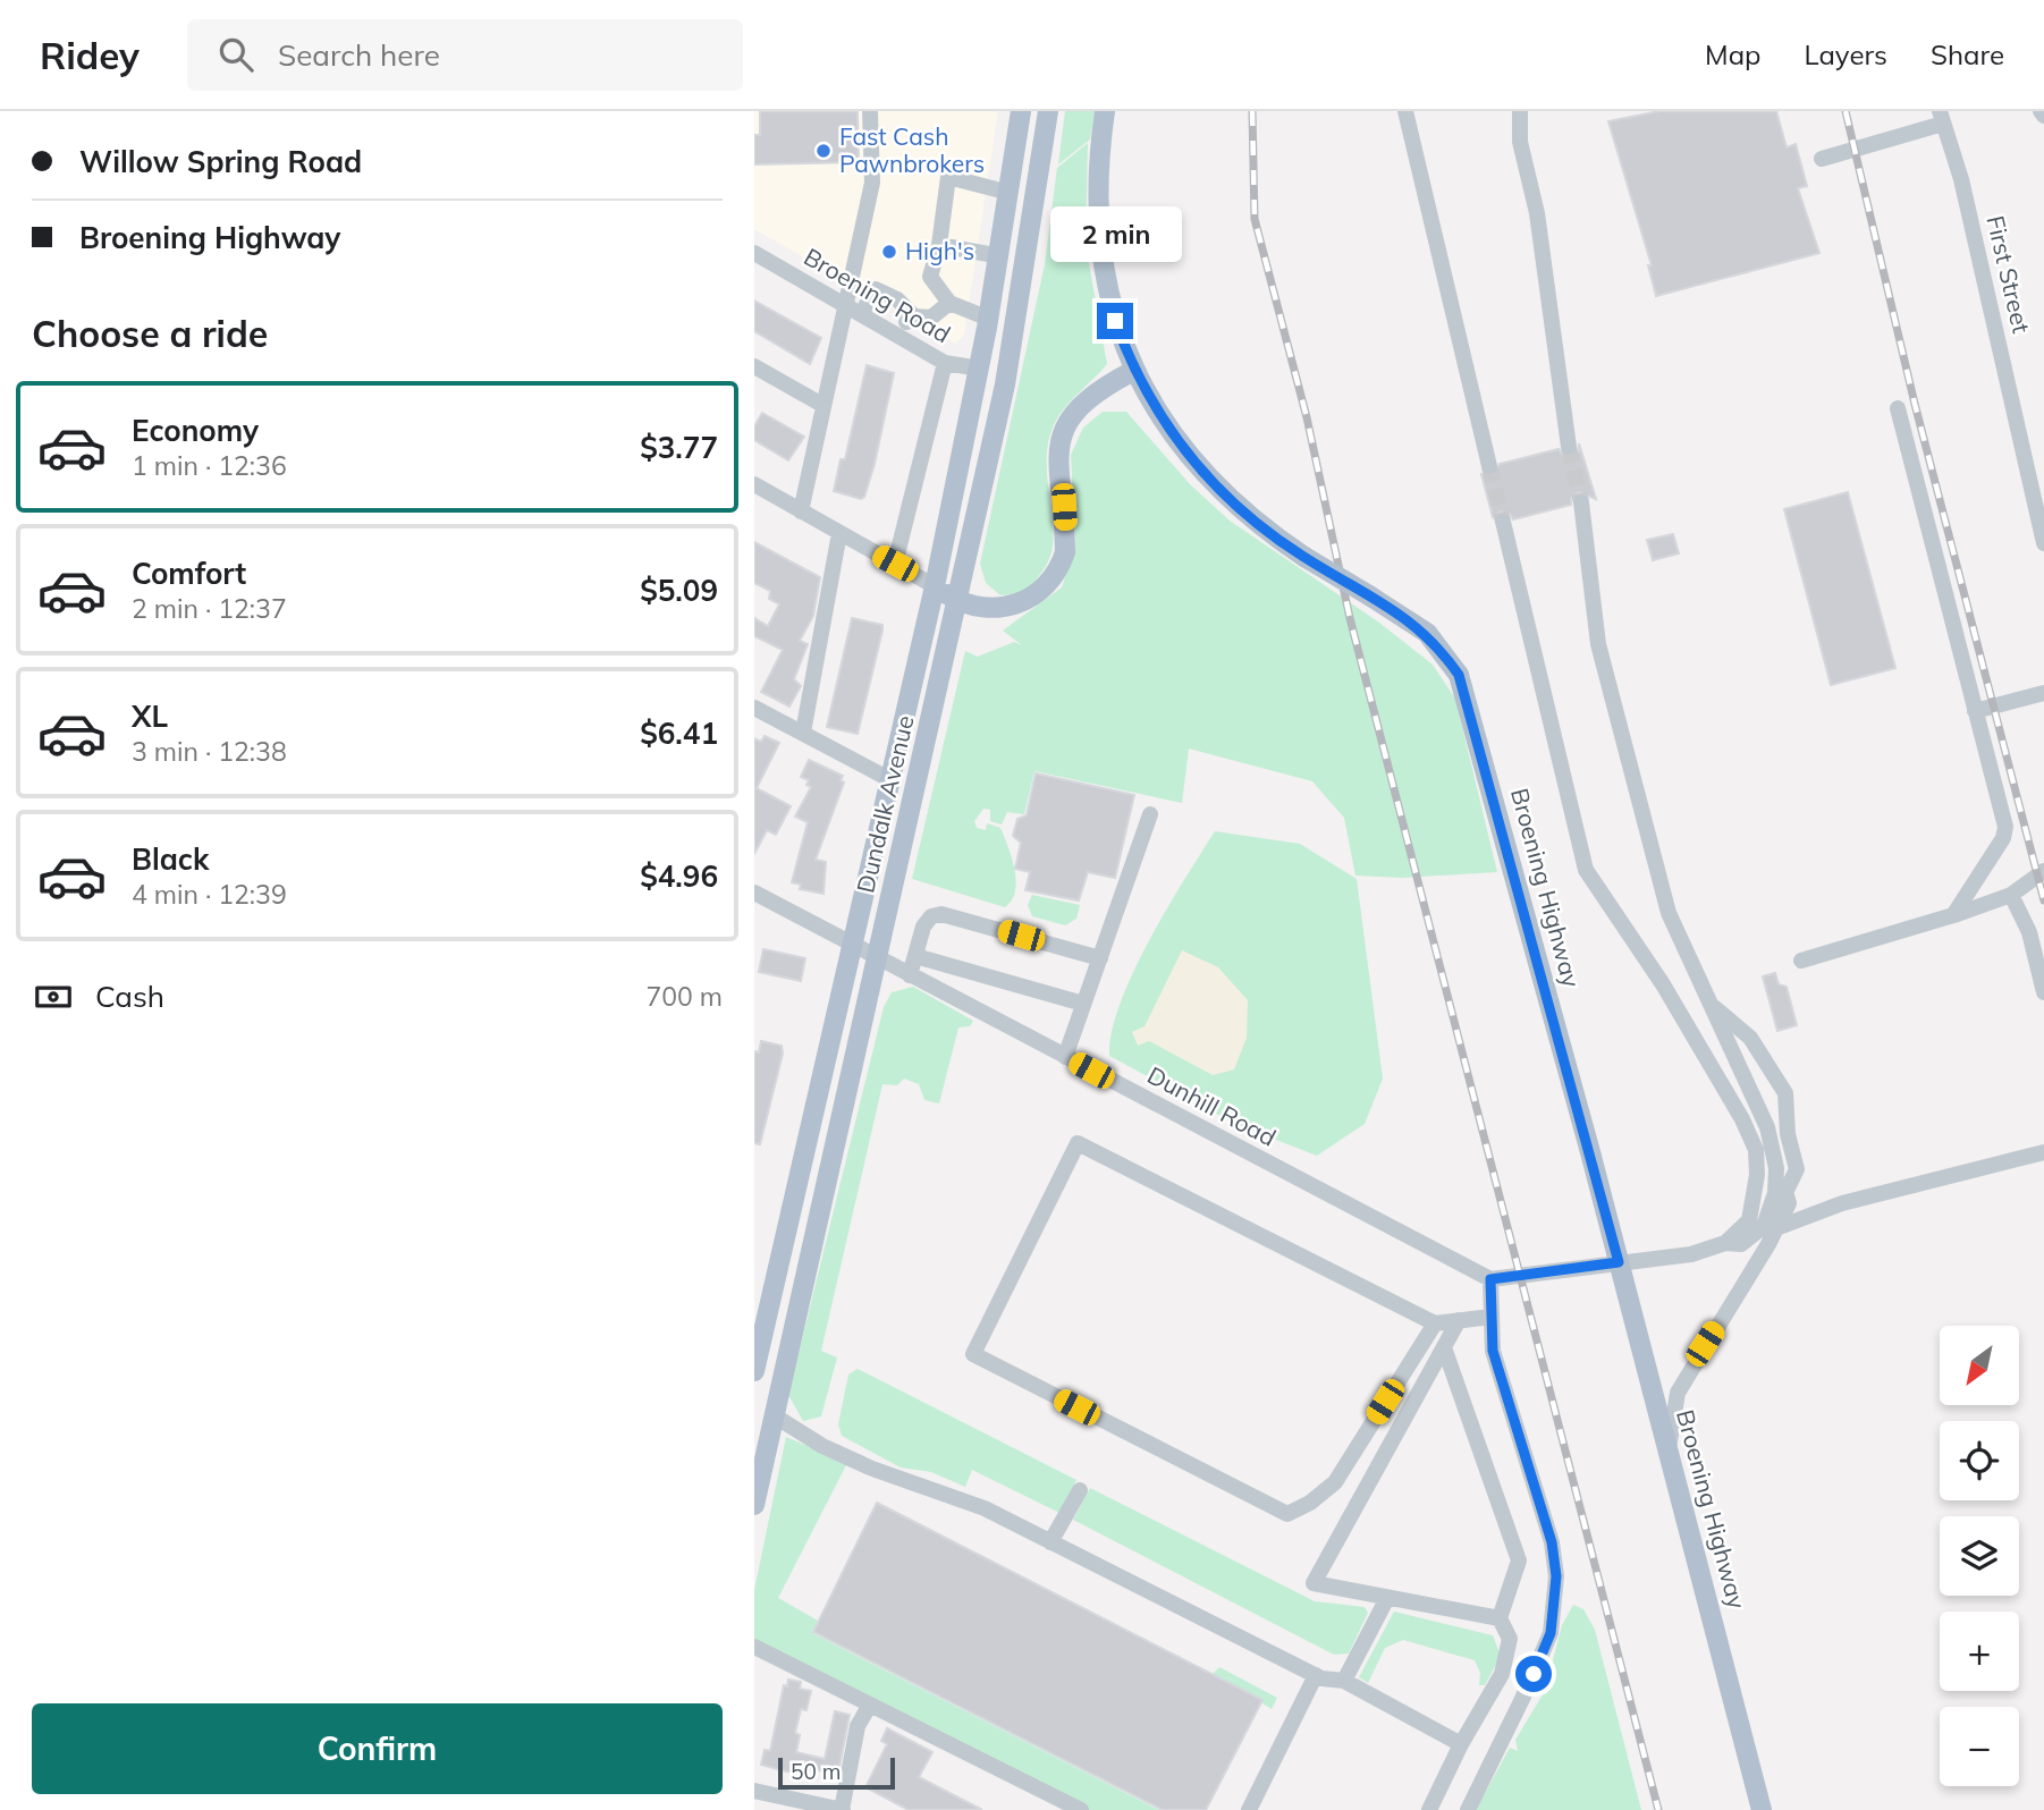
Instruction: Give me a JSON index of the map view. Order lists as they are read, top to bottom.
{
  "streets": {
    "main road": ["Dundalk Avenue", "Broening Highway"],
    "street": ["First Street", "Broening Road", "Dunhill Road"]
  },
  "crossings": [
    ["Broening Road", "Dundalk Avenue"],
    ["Dundalk Avenue", "Dunhill Road"]
  ],
  "places": ["Fast Cash Pawnbrokers", "High's"],
  "scale_bar": "50 m",
  "north": "bottom left",
  "page": {
    "header": "Ridey",
    "search": "Search here",
    "nav": ["Map", "Layers", "Share"],
    "banner": ["Willow Spring Road", "Broening Highway"],
    "bubble": "2 min",
    "heading": "Choose a ride",
    "list": [
      {
        "name": "Economy",
        "note": "1 min · 12:36",
        "value": "$3.77"
      },
      {
        "name": "Comfort",
        "note": "2 min · 12:37",
        "value": "$5.09"
      },
      {
        "name": "XL",
        "note": "3 min · 12:38",
        "value": "$6.41"
      },
      {
        "name": "Black",
        "note": "4 min · 12:39",
        "value": "$4.96"
      }
    ],
    "pay": ["Cash", "700 m"],
    "map_buttons": ["+", "−"],
    "buttons": "Confirm",
    "scale": "50 m"
  }
}
